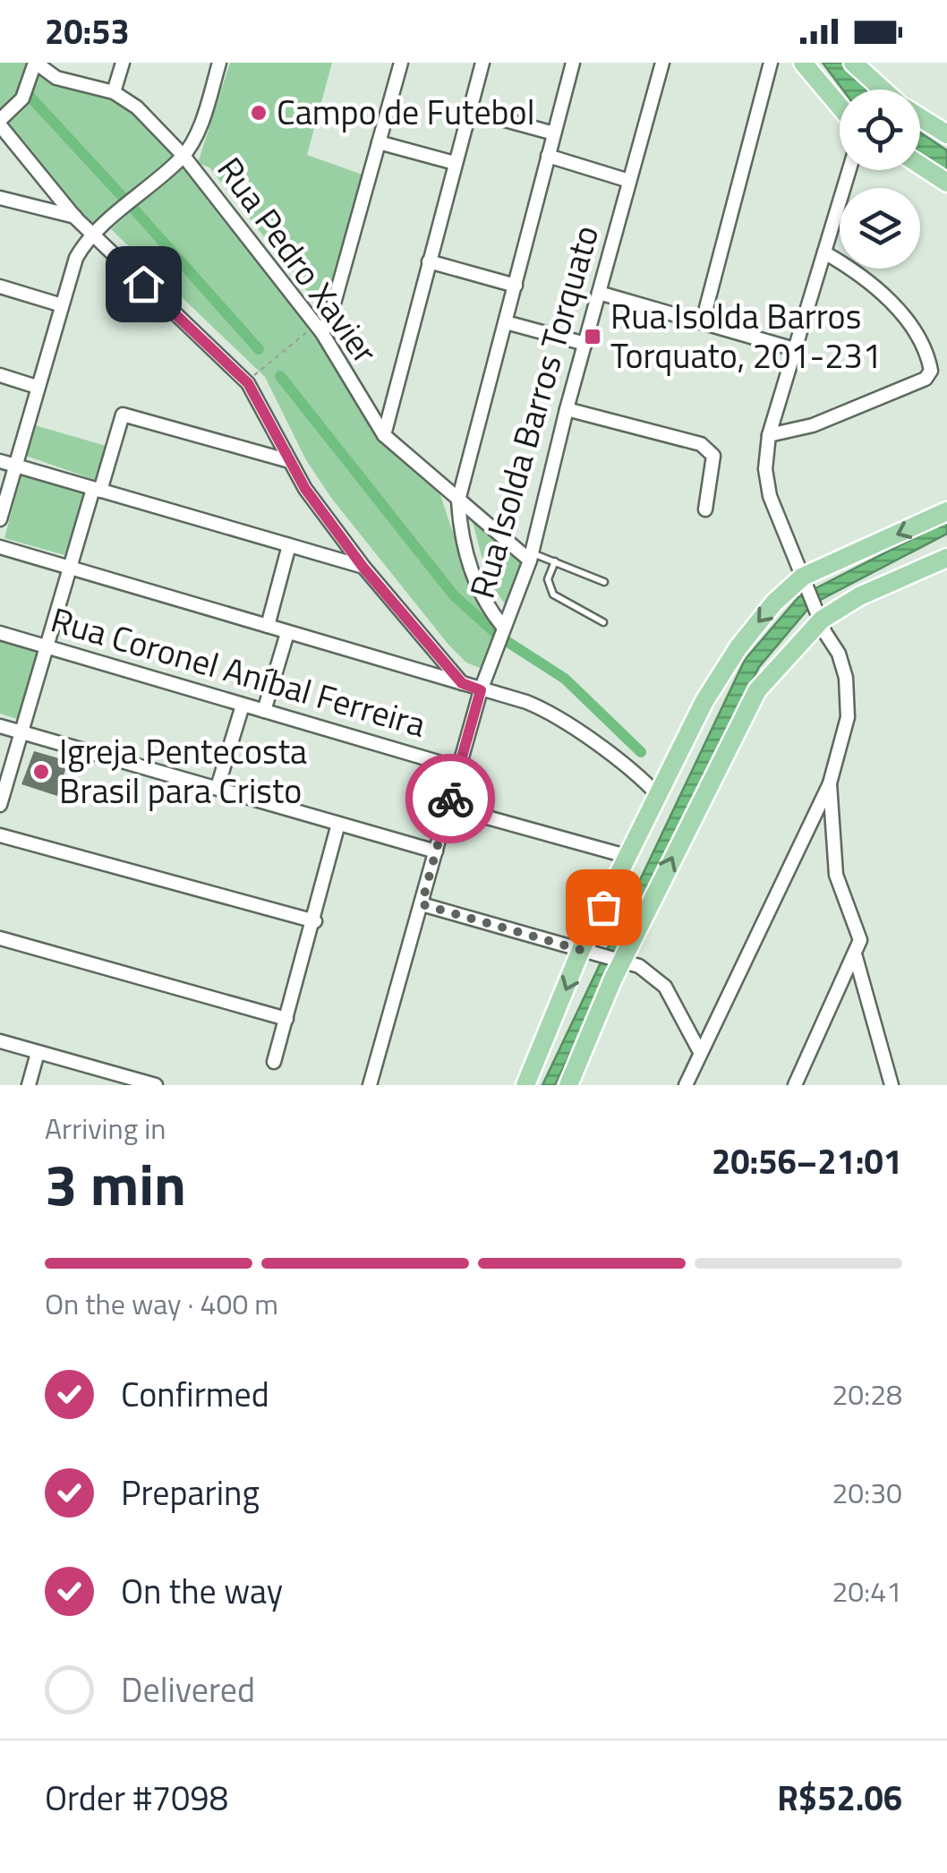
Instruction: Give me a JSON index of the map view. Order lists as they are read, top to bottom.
{
  "streets": {
    "street": ["Rua Pedro Xavier", "Rua Isolda Barros Torquato", "Rua Coronel Aníbal Ferreira"]
  },
  "crossings": [
    ["Rua Pedro Xavier", "Rua Isolda Barros Torquato"],
    ["Rua Isolda Barros Torquato", "Rua Coronel Aníbal Ferreira"]
  ],
  "places": {
    "other": ["Campo de Futebol", "Igreja Pentecosta Brasil para Cristo"],
    "transit": ["Rua Isolda Barros Torquato, 201-231"]
  },
  "page": {
    "status": "20:53",
    "heading": ["3 min", "Arriving in", "20:56–21:01"],
    "panel": ["Order #7098", "R$52.06"],
    "bar": "On the way · 400 m",
    "list": [
      ["Confirmed", "20:28"],
      ["Preparing", "20:30"],
      ["On the way", "20:41"],
      "Delivered"
    ]
  }
}
